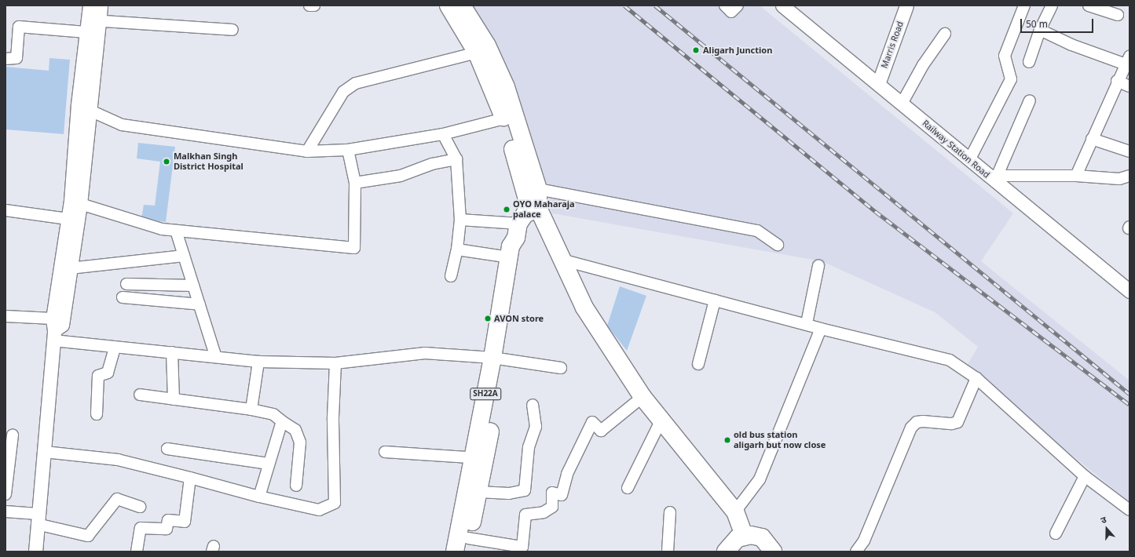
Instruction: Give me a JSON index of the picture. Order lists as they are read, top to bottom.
{
  "streets": {
    "main road": ["SH22A"],
    "street": ["Marris Road", "Railway Station Road"]
  },
  "crossings": [
    ["Marris Road", "Railway Station Road"]
  ],
  "places": [
    "Aligarh Junction",
    "Malkhan Singh District Hospital",
    "OYO Maharaja palace",
    "AVON store",
    "old bus station aligarh but now close"
  ],
  "scale_bar": "50 m",
  "north": "top"
}
